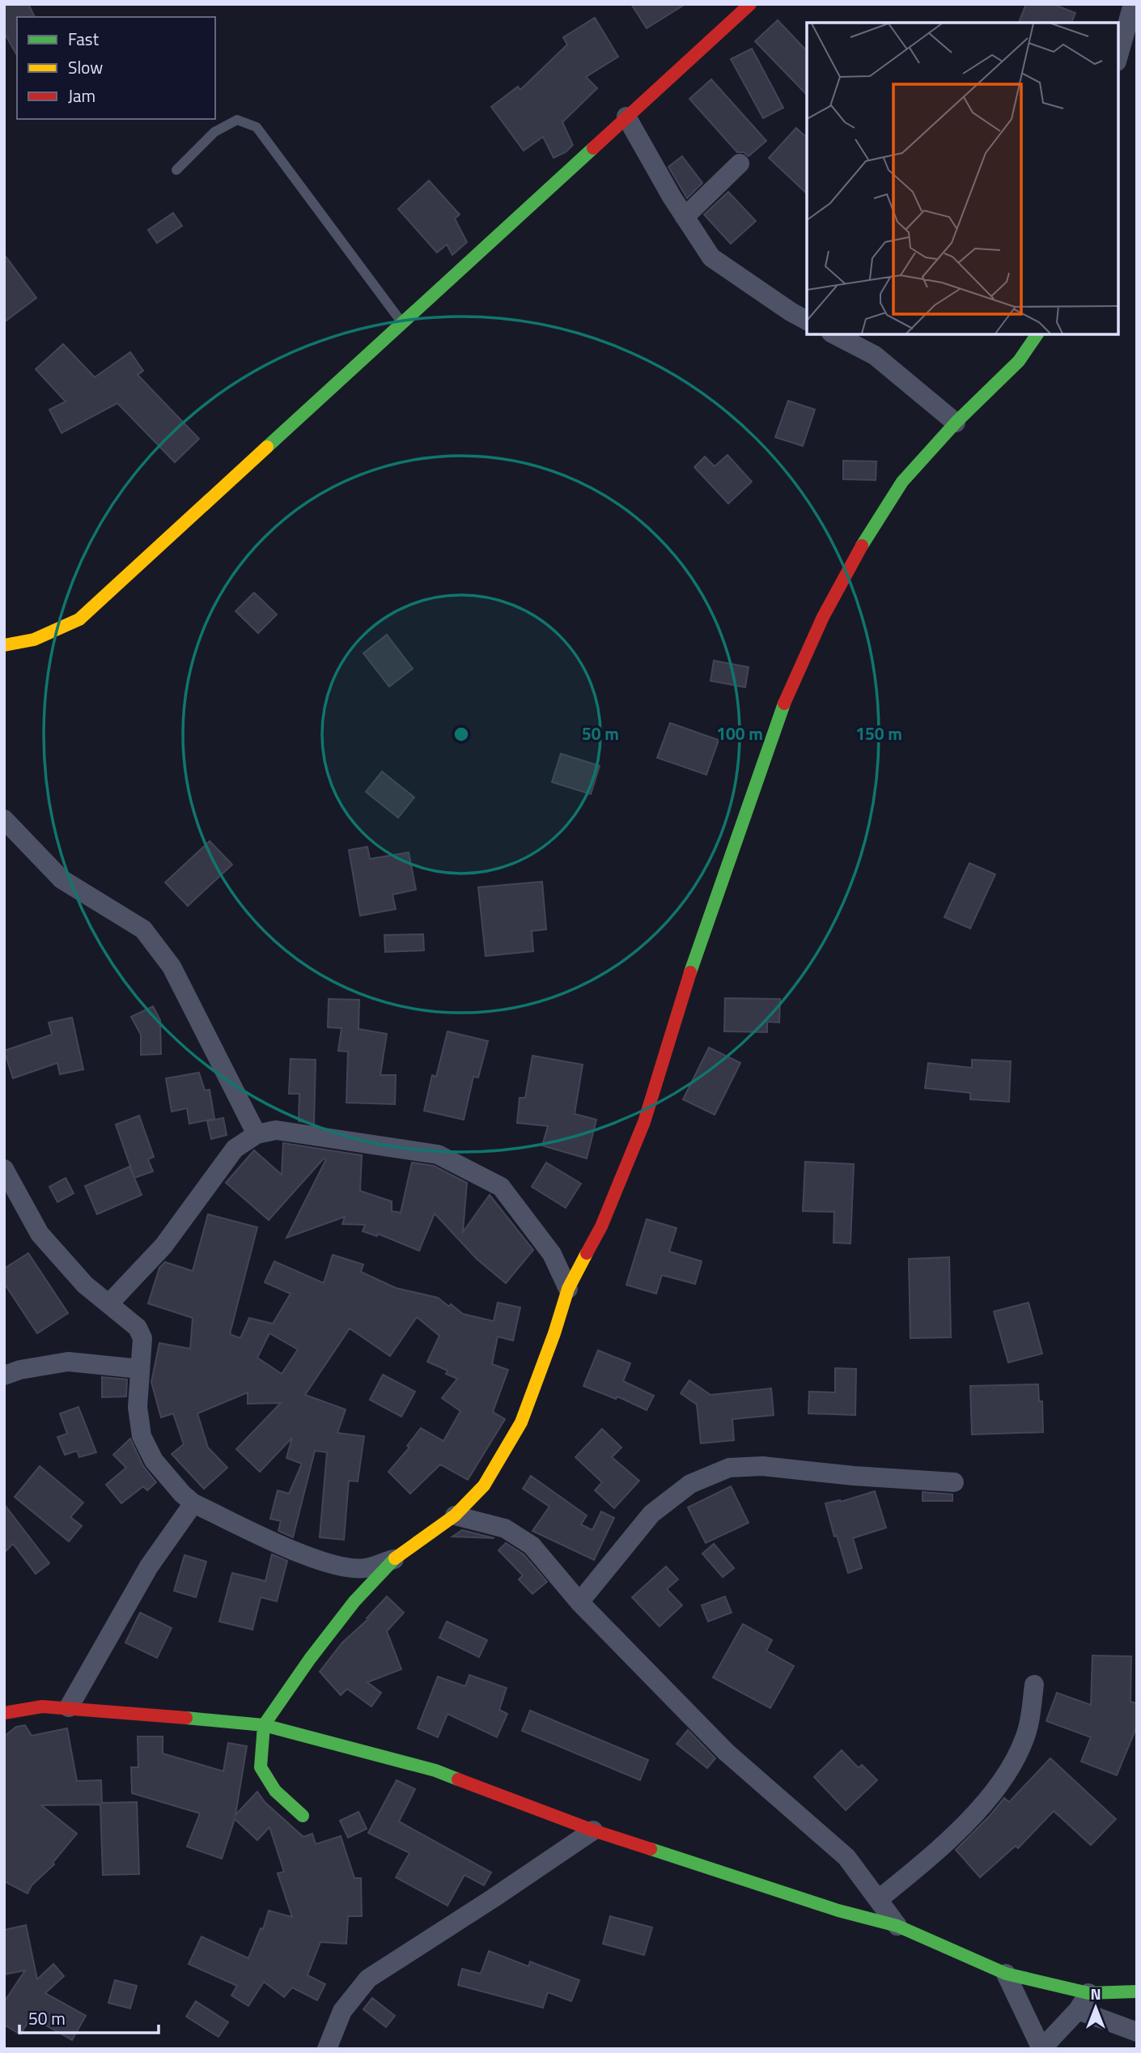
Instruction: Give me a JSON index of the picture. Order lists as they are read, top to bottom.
{
  "legend": ["Fast", "Slow", "Jam"],
  "scale_bar": "50 m",
  "north": "top",
  "rings": ["50 m", "100 m", "150 m"]
}
